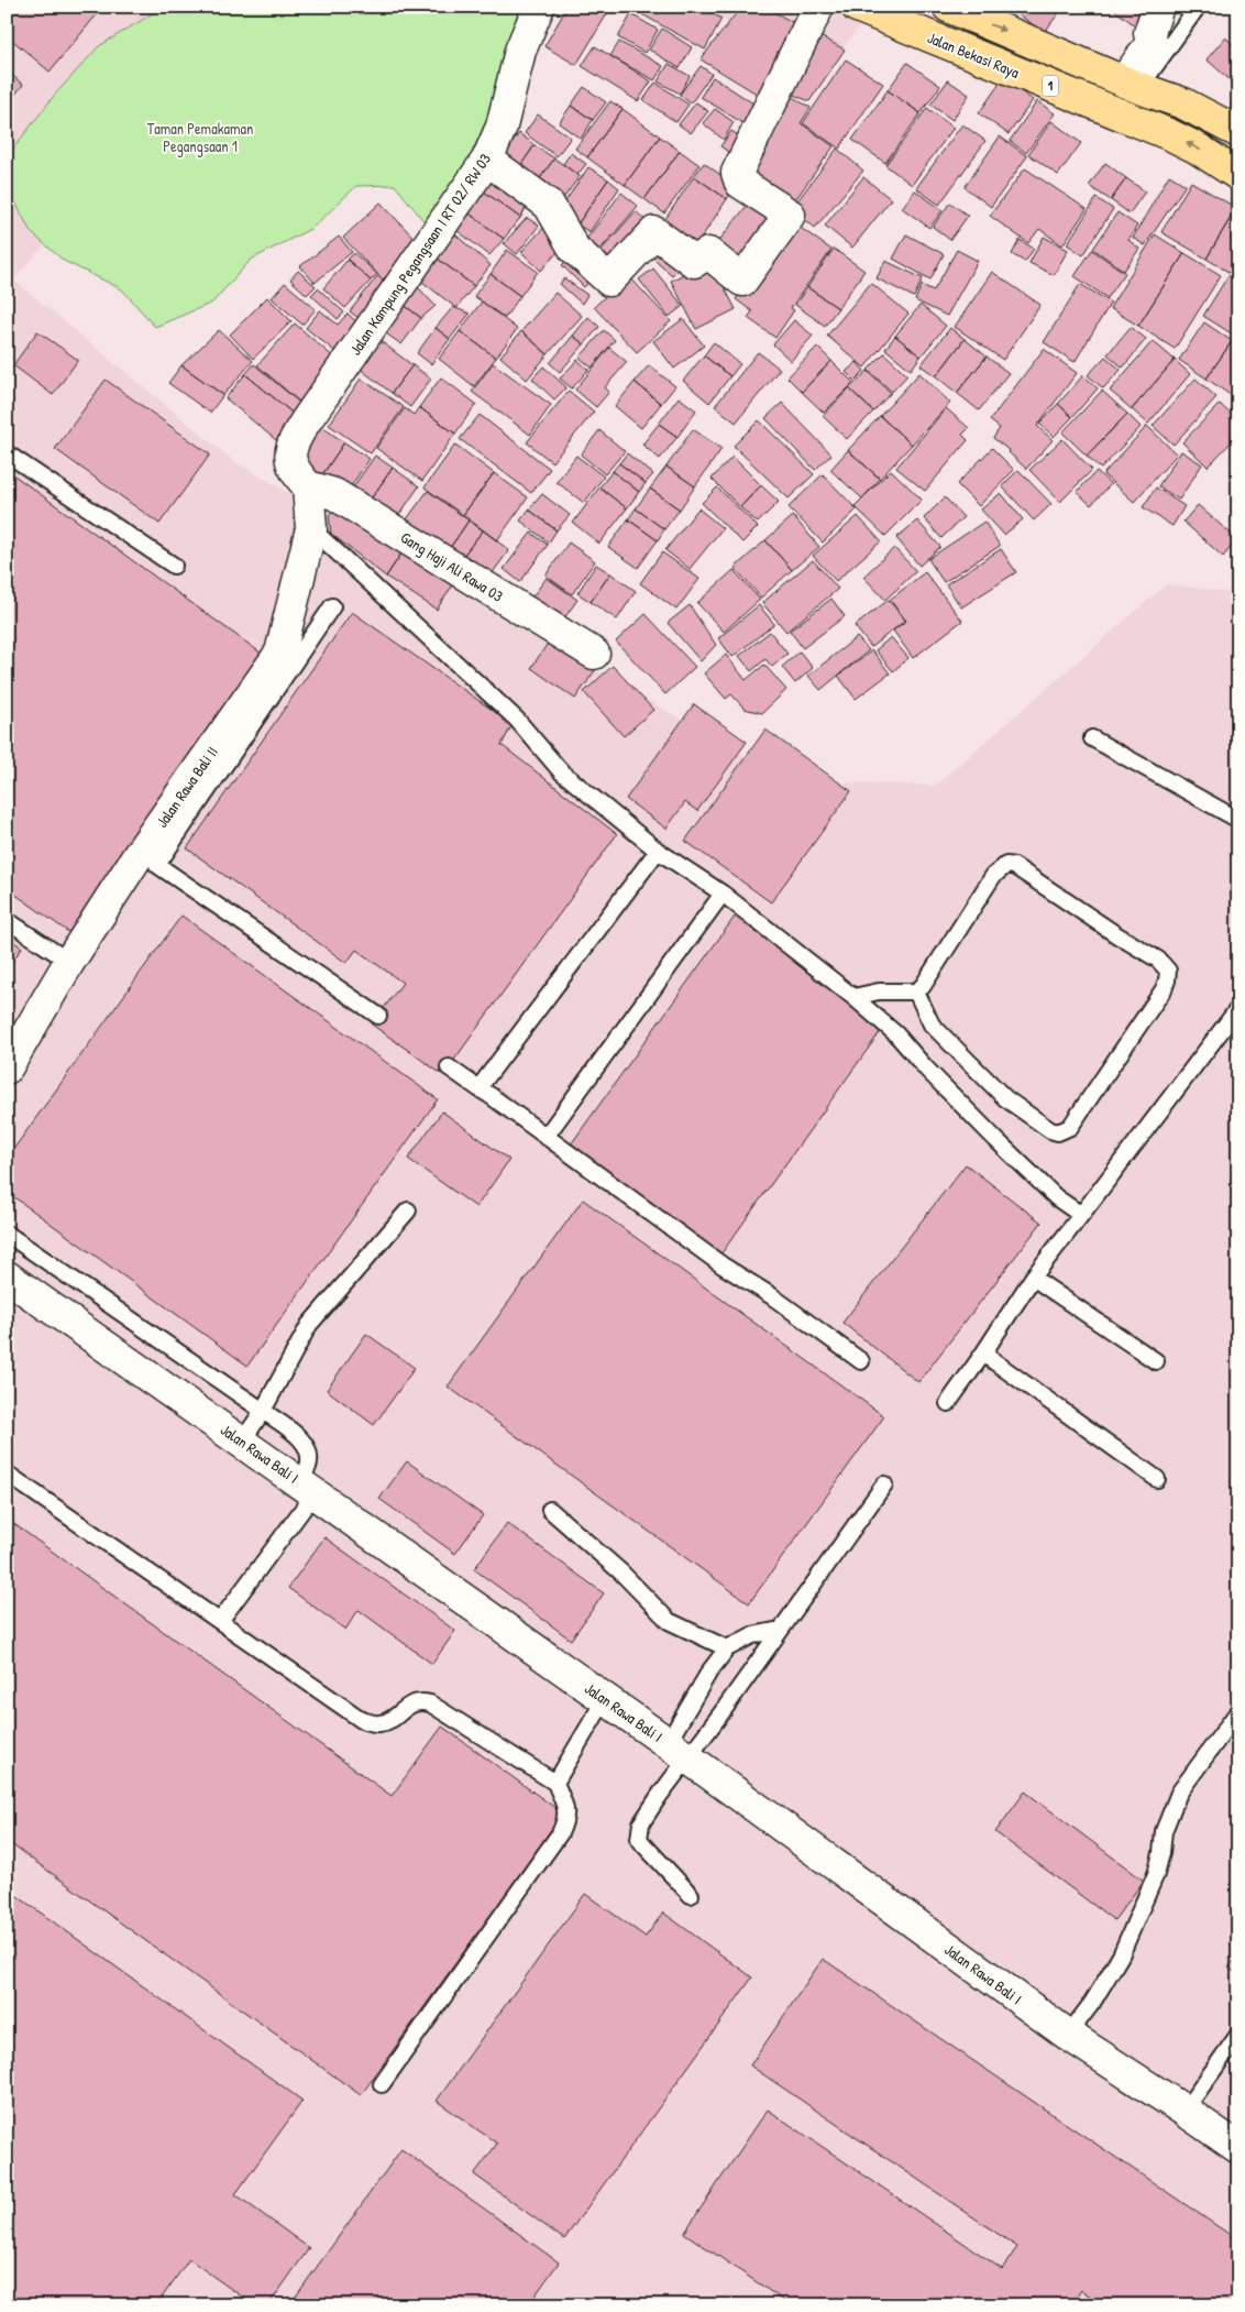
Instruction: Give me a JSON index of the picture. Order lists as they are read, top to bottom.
{
  "streets": {
    "highway": ["Jalan Bekasi Raya", "1"],
    "street": [
      "Jalan Kampung Pegangsaan I RT 02/ RW 03",
      "Gang Haji Ali Rawa 03",
      "Jalan Rawa Bali II",
      "Jalan Rawa Bali I"
    ]
  },
  "crossings": [
    ["Jalan Kampung Pegangsaan I RT 02/ RW 03", "Gang Haji Ali Rawa 03"],
    ["Jalan Kampung Pegangsaan I RT 02/ RW 03", "Jalan Rawa Bali II"],
    ["Gang Haji Ali Rawa 03", "Jalan Rawa Bali II"]
  ],
  "parks": ["Taman Pemakaman Pegangsaan 1"]
}
